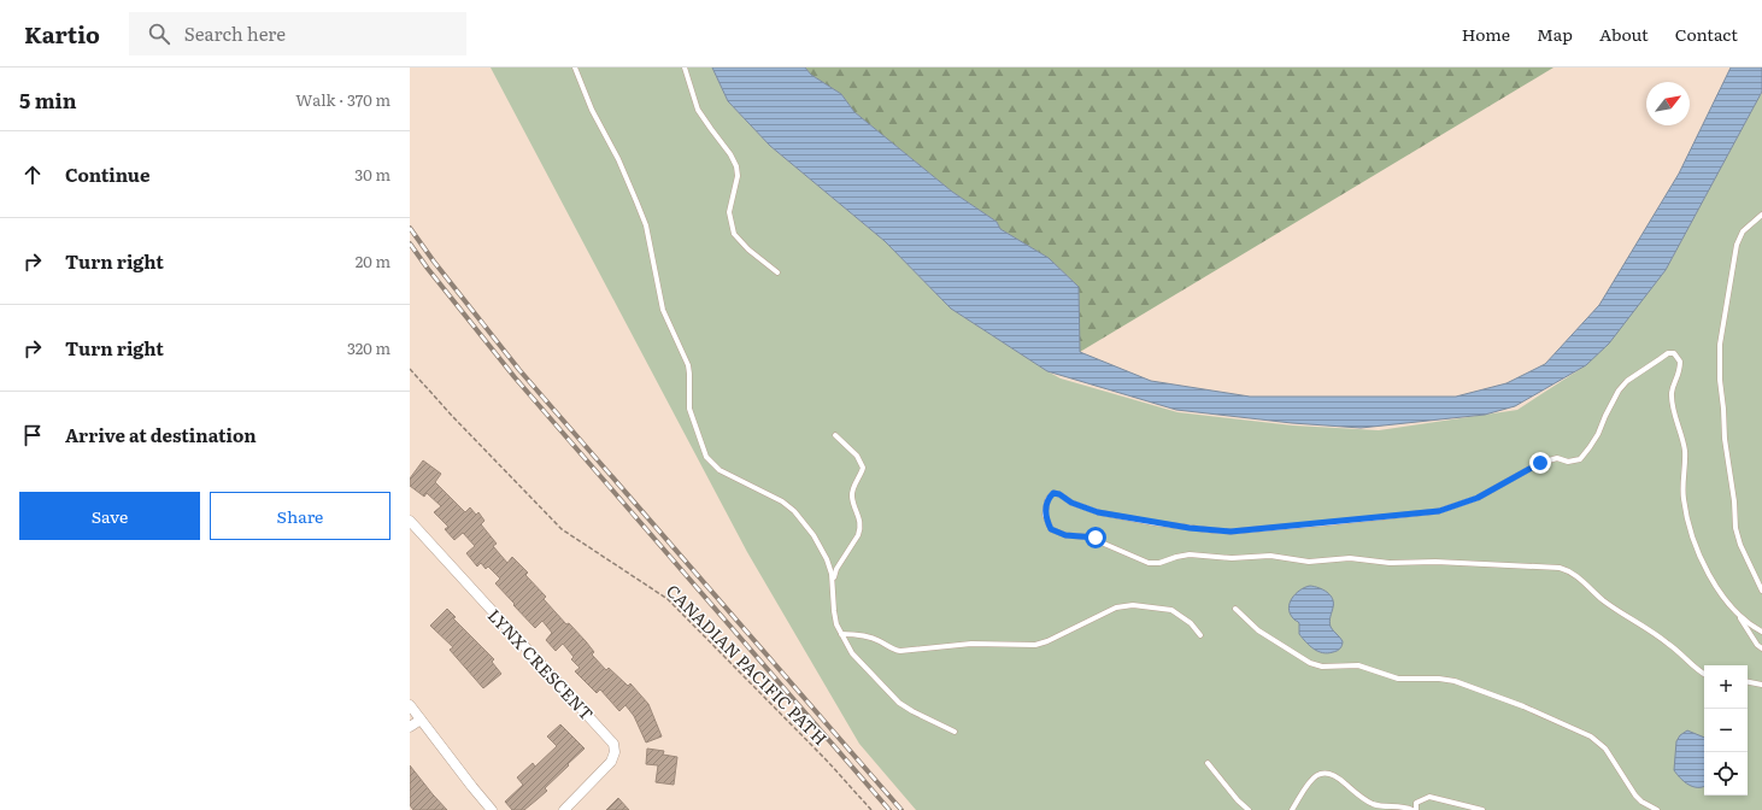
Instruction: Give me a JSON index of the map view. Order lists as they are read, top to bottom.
{
  "streets": {
    "street": ["LYNX CRESCENT"],
    "path": ["CANADIAN PACIFIC PATH"]
  },
  "north": "top right",
  "page": {
    "header": "Kartio",
    "search": "Search here",
    "nav": [
      "Home",
      "Map",
      "About",
      "Contact"
    ],
    "heading": ["5 min", "Walk · 370 m"],
    "list": [
      ["Continue", "30 m"],
      ["Turn right", "20 m"],
      ["Turn right", "320 m"],
      "Arrive at destination"
    ],
    "buttons": ["Save", "Share"],
    "map_buttons": ["+", "−"]
  }
}
